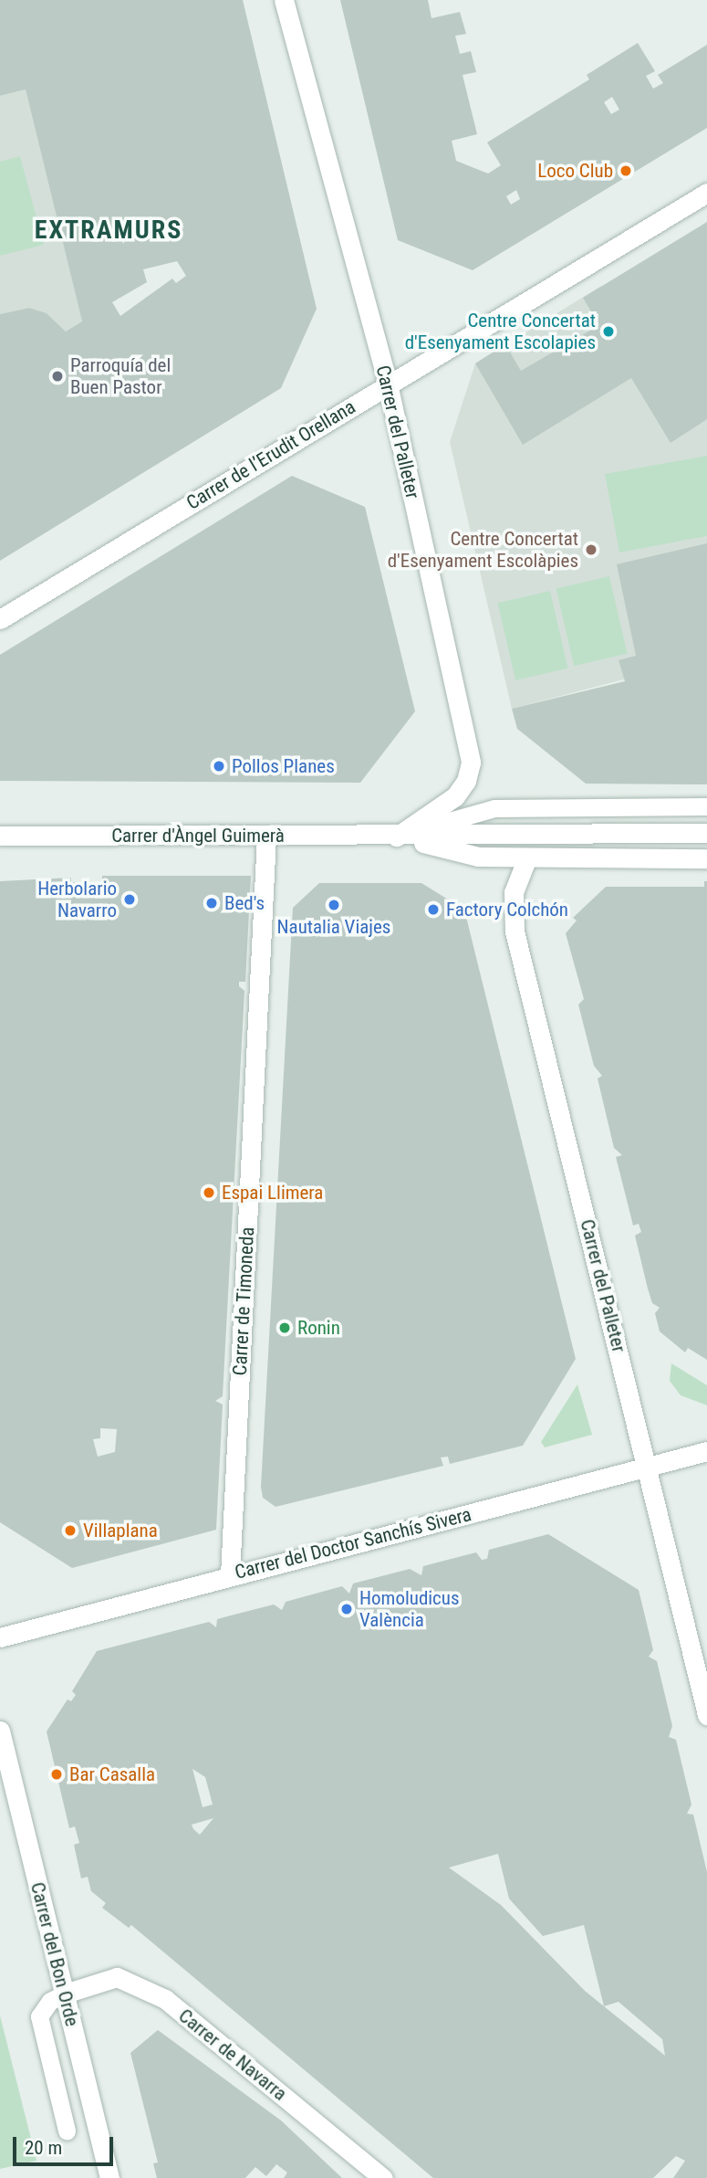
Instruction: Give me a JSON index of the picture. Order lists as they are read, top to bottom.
{
  "streets": {
    "street": [
      "Carrer del Palleter",
      "Carrer de l’Erudit Orellana",
      "Carrer d'Àngel Guimerà",
      "Carrer de Timoneda",
      "Carrer del Doctor Sanchís Sivera",
      "Carrer del Bon Orde",
      "Carrer de Navarra"
    ]
  },
  "crossings": [
    ["Carrer del Palleter", "Carrer de l’Erudit Orellana"],
    ["Carrer del Palleter", "Carrer d'Àngel Guimerà"],
    ["Carrer del Palleter", "Carrer del Doctor Sanchís Sivera"],
    ["Carrer d'Àngel Guimerà", "Carrer de Timoneda"],
    ["Carrer de Timoneda", "Carrer del Doctor Sanchís Sivera"],
    ["Carrer del Bon Orde", "Carrer de Navarra"]
  ],
  "districts": ["EXTRAMURS"],
  "places": [
    "Loco Club",
    "Centre Concertat d'Esenyament Escolapies",
    "Parroquía del Buen Pastor",
    "Centre Concertat d'Esenyament Escolàpies",
    "Pollos Planes",
    "Herbolario Navarro",
    "Bed's",
    "Nautalia Viajes",
    "Factory Colchón",
    "Espai Llimera",
    "Ronin",
    "Villaplana",
    "Homoludicus València",
    "Bar Casalla"
  ],
  "scale_bar": "20 m"
}
